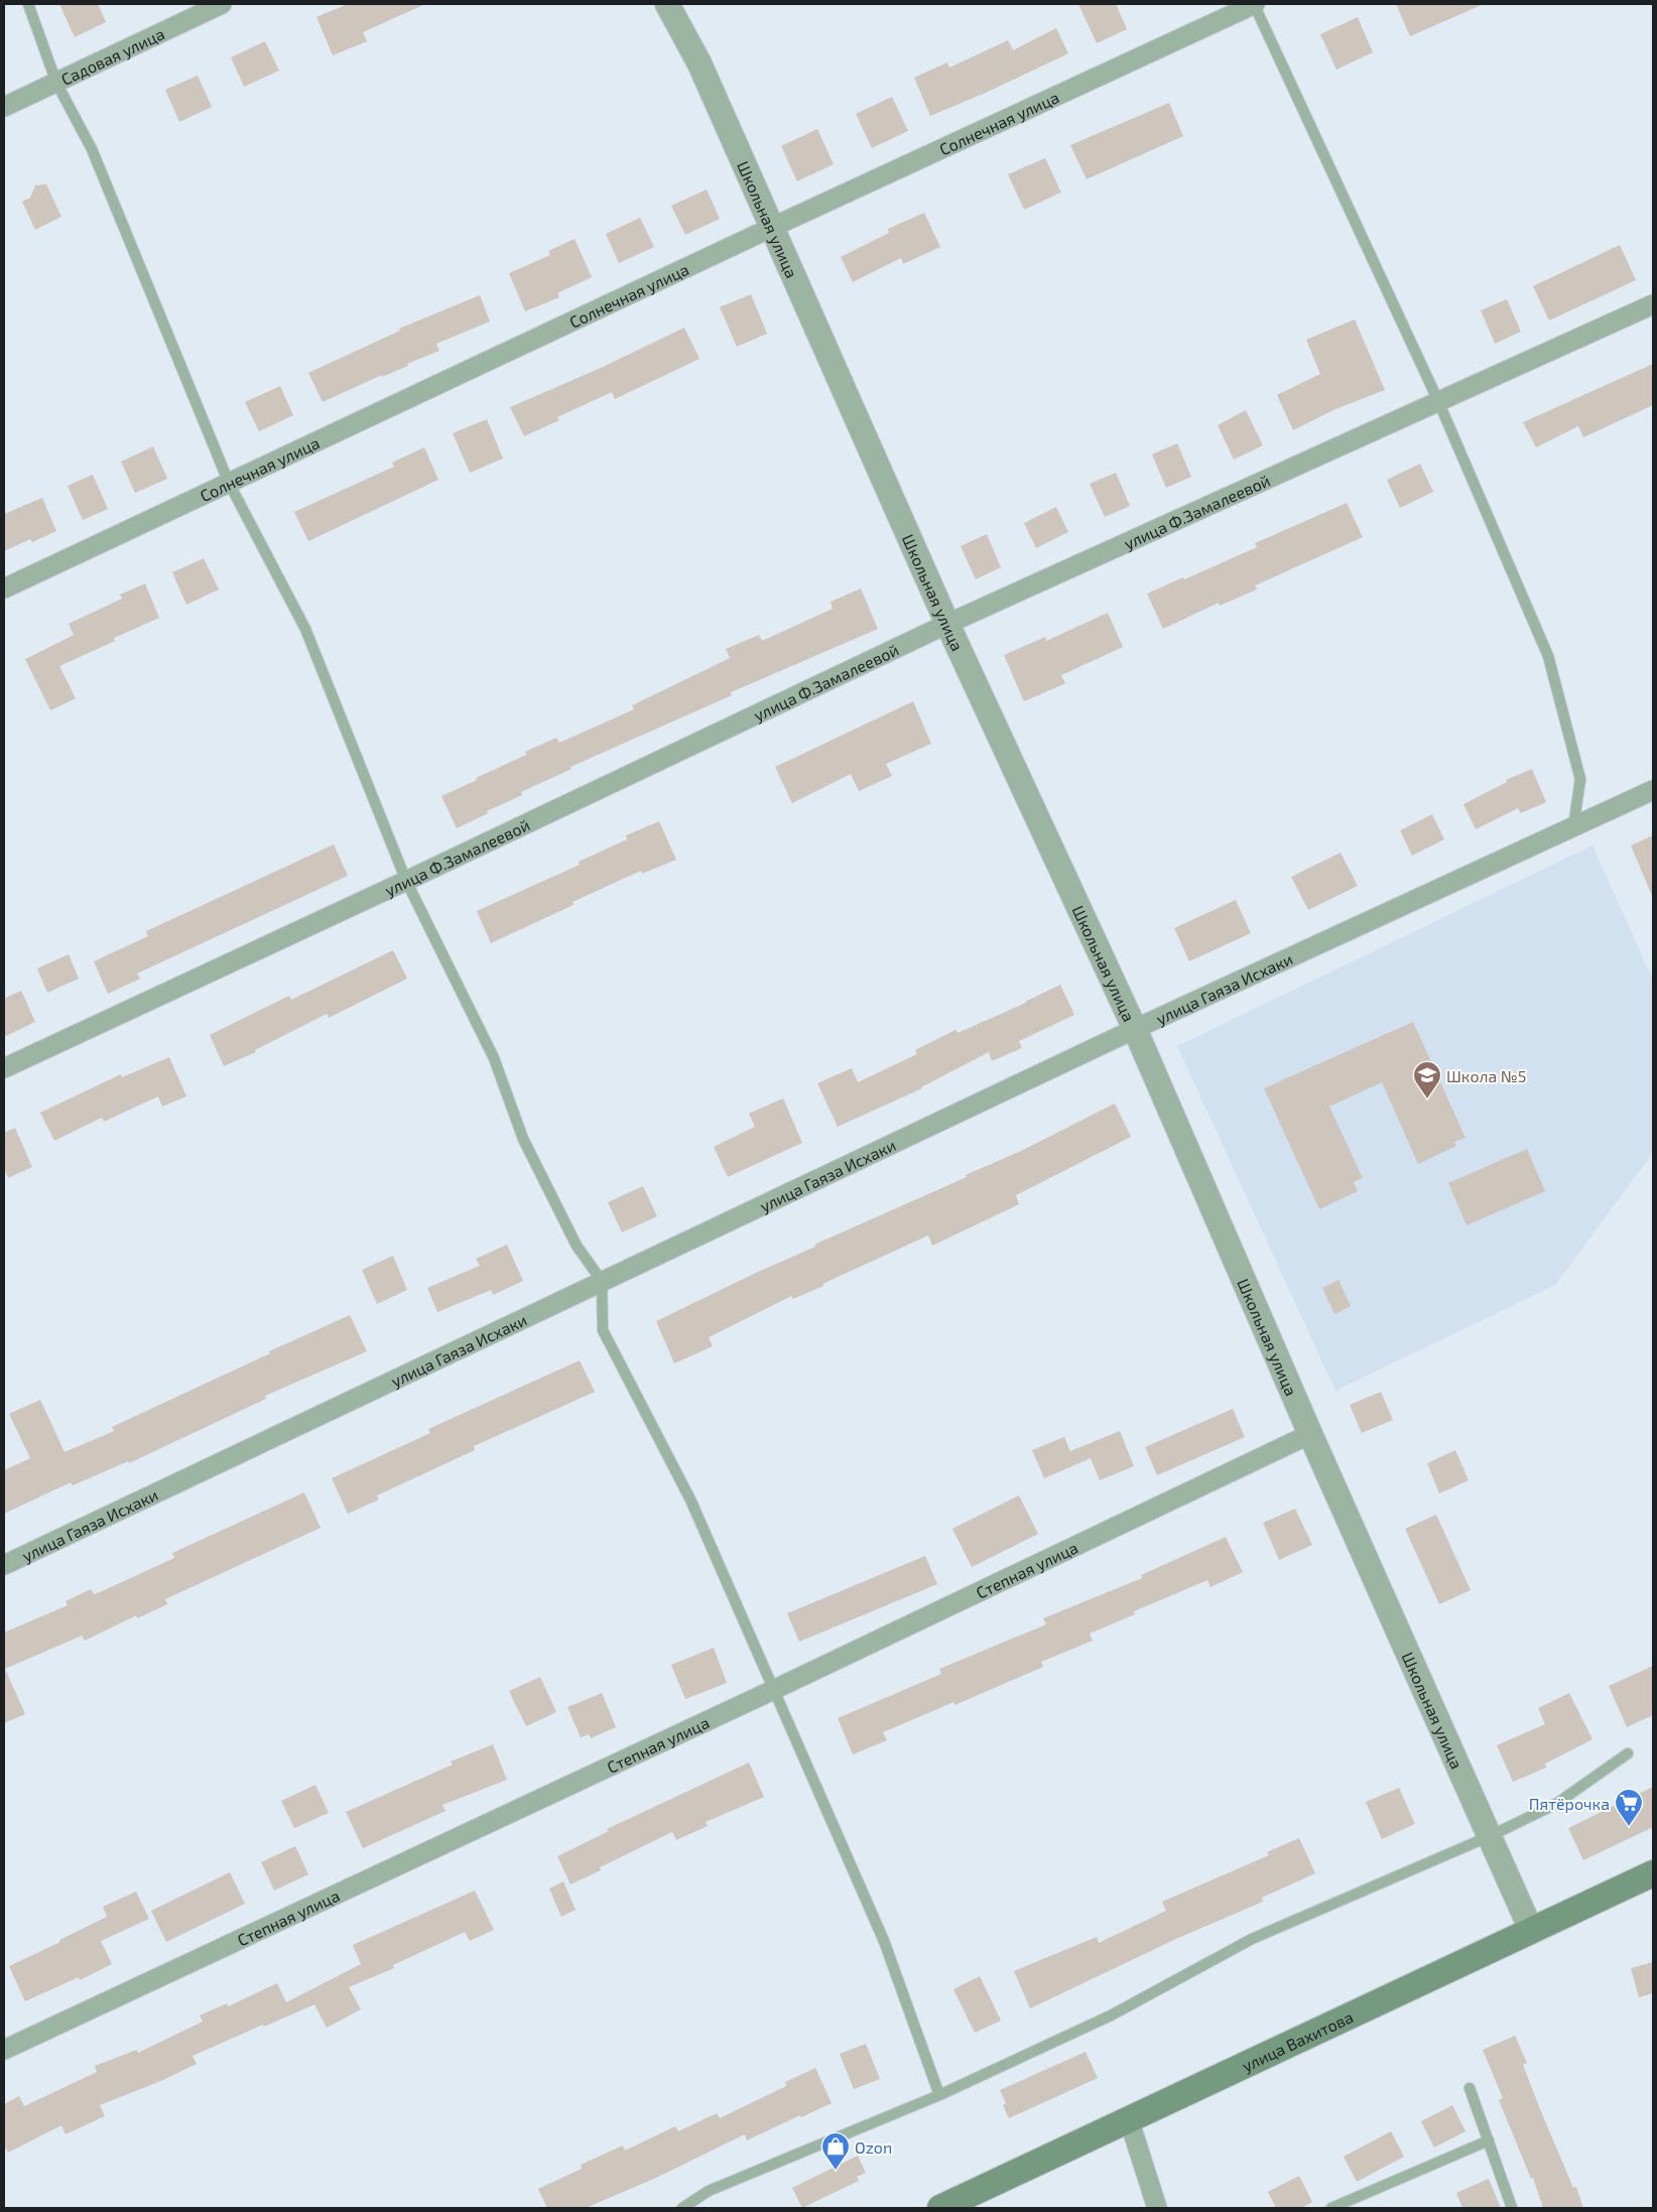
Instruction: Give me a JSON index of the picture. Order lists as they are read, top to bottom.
{
  "streets": {
    "main road": ["улица Вахитова"],
    "street": [
      "Садовая улица",
      "Солнечная улица",
      "Школьная улица",
      "улица Ф.Замалеевой",
      "улица Гаяза Исхаки",
      "Степная улица"
    ]
  },
  "crossings": [
    ["Солнечная улица", "Школьная улица"],
    ["Школьная улица", "улица Ф.Замалеевой"],
    ["Школьная улица", "улица Гаяза Исхаки"],
    ["Школьная улица", "Степная улица"],
    ["Школьная улица", "улица Вахитова"]
  ],
  "places": {
    "school or university": ["Школа №5"],
    "supermarket": ["Пятёрочка"],
    "shop": ["Ozon"]
  }
}
